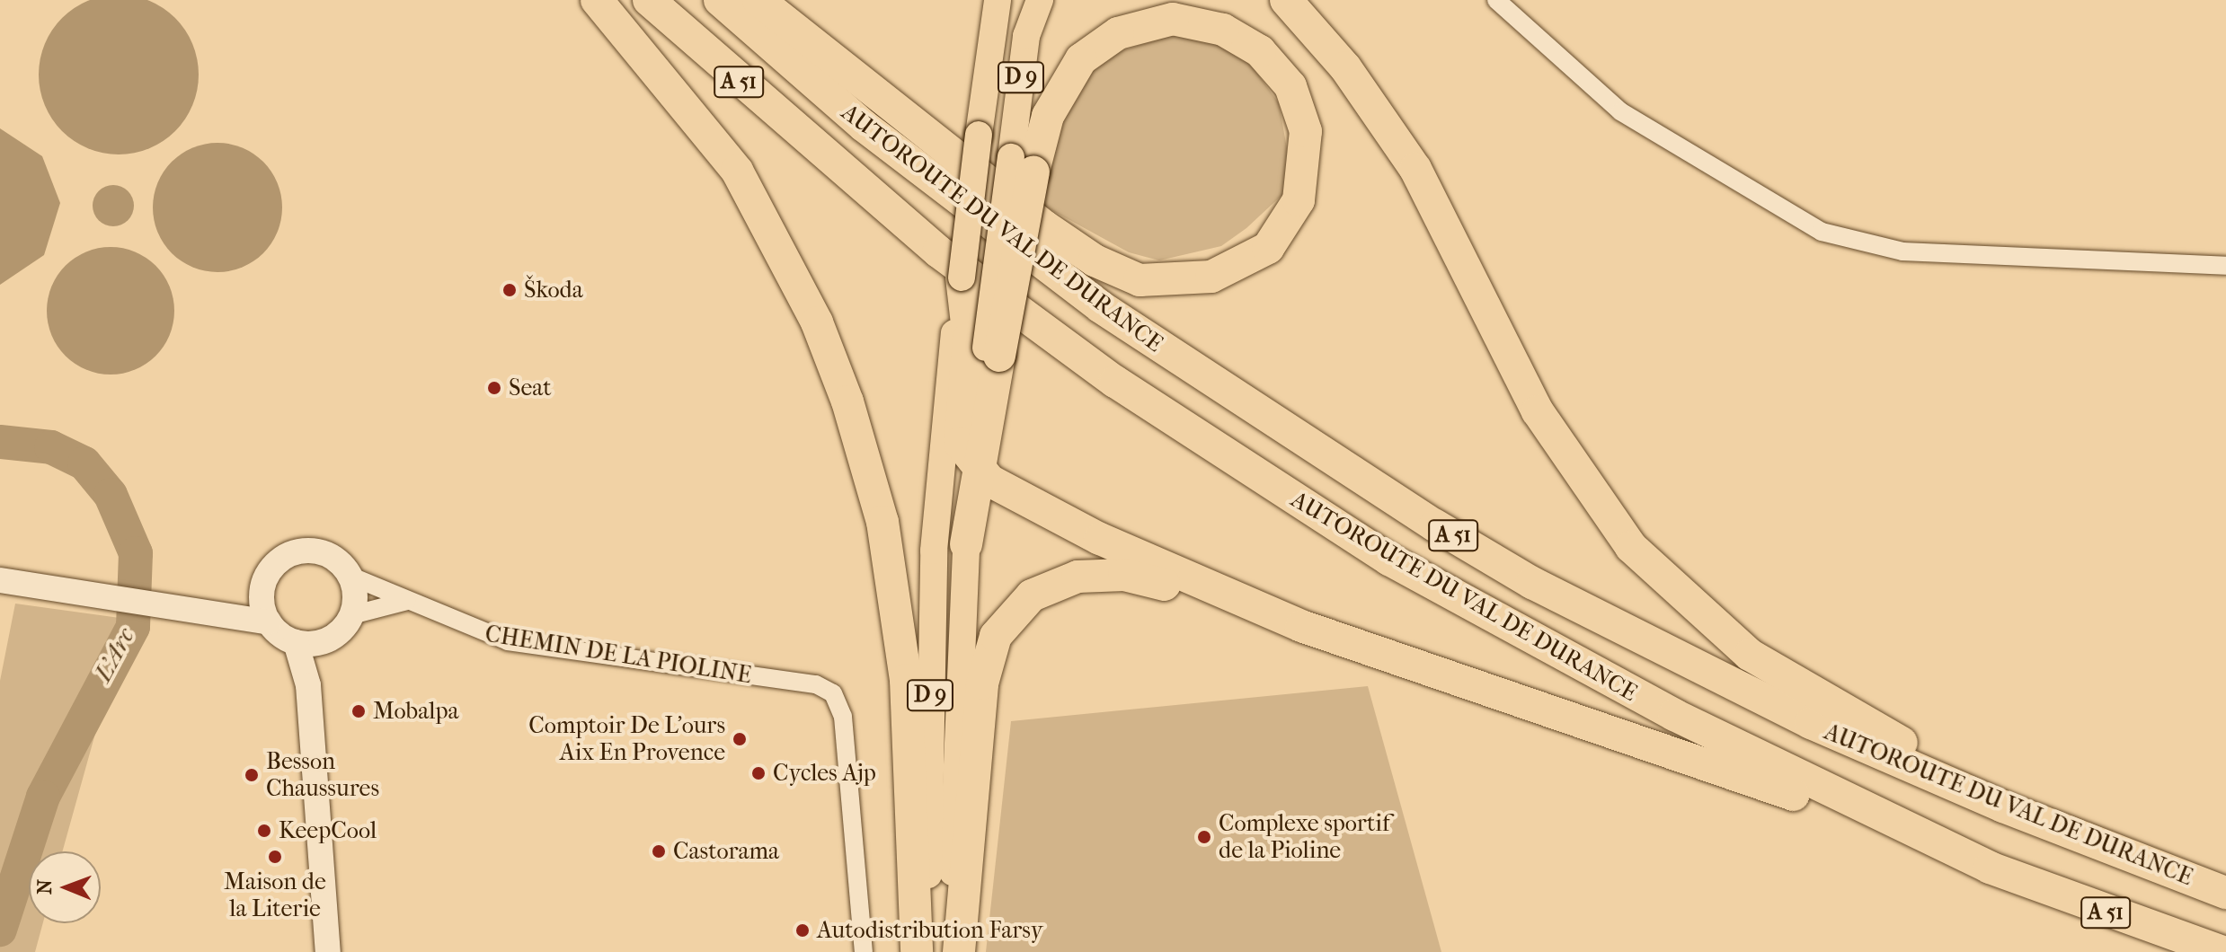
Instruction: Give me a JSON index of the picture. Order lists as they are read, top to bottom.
{
  "streets": {
    "highway": ["A 51", "AUTOROUTE DU VAL DE DURANCE"],
    "main road": ["D 9"],
    "street": ["CHEMIN DE LA PIOLINE"]
  },
  "water": ["L'Arc"],
  "places": [
    "Škoda",
    "Seat",
    "Mobalpa",
    "Comptoir De L'ours Aix En Provence",
    "Cycles Ajp",
    "Besson Chaussures",
    "KeepCool",
    "Complexe sportif de la Pioline",
    "Castorama",
    "Maison de la Literie",
    "Autodistribution Farsy"
  ],
  "north": "left"
}
